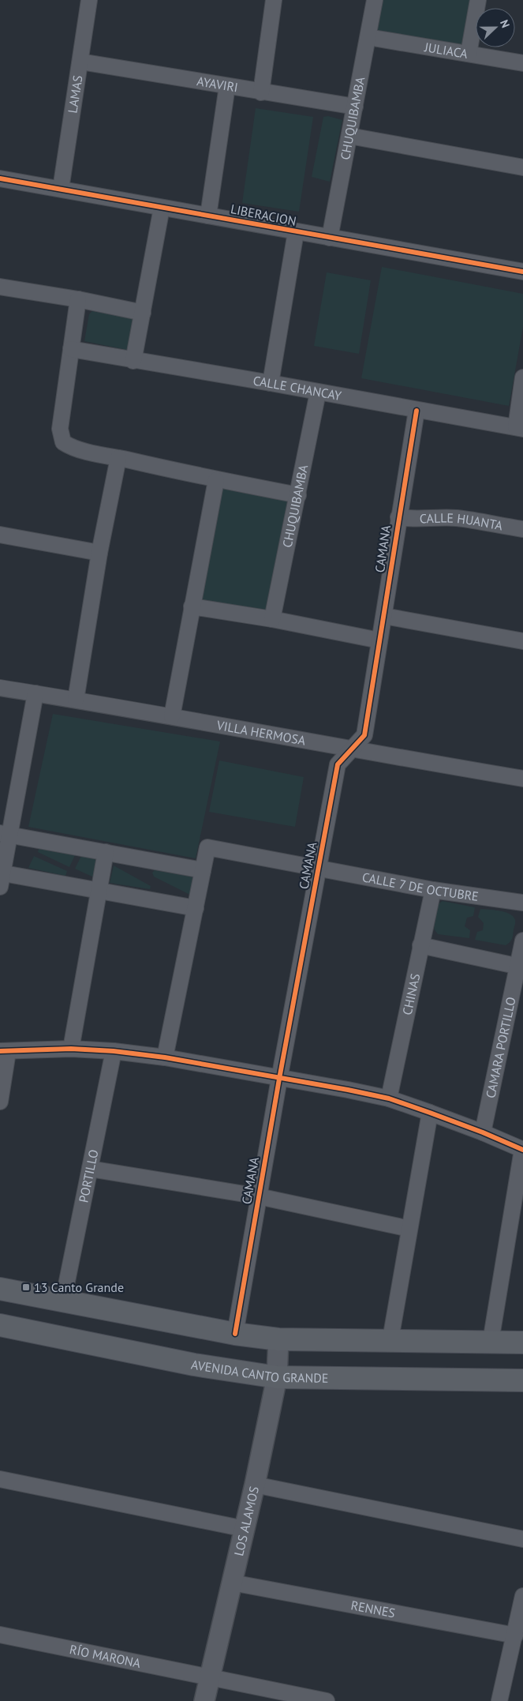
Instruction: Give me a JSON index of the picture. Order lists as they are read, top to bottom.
{
  "streets": {
    "main road": ["AVENIDA CANTO GRANDE"],
    "street": [
      "JULIACA",
      "AYAVIRI",
      "LAMAS",
      "CHUQUIBAMBA",
      "LIBERACION",
      "CALLE CHANCAY",
      "CALLE HUANTA",
      "CAMANA",
      "VILLA HERMOSA",
      "CALLE 7 DE OCTUBRE",
      "CHINAS",
      "CAMARA PORTILLO",
      "PORTILLO",
      "LOS ALAMOS",
      "RENNES",
      "RÍO MARONA"
    ]
  },
  "crossings": [
    ["JULIACA", "CHUQUIBAMBA"],
    ["AYAVIRI", "LAMAS"],
    ["AYAVIRI", "CHUQUIBAMBA"],
    ["LAMAS", "LIBERACION"],
    ["CHUQUIBAMBA", "LIBERACION"],
    ["CHUQUIBAMBA", "CALLE CHANCAY"],
    ["CALLE CHANCAY", "CAMANA"],
    ["CALLE HUANTA", "CAMANA"],
    ["CAMANA", "VILLA HERMOSA"],
    ["CAMANA", "CALLE 7 DE OCTUBRE"],
    ["CALLE 7 DE OCTUBRE", "CHINAS"],
    ["AVENIDA CANTO GRANDE", "LOS ALAMOS"],
    ["LOS ALAMOS", "RENNES"],
    ["LOS ALAMOS", "RÍO MARONA"]
  ],
  "places": {
    "transit": ["13 Canto Grande"]
  },
  "north": "right"
}
